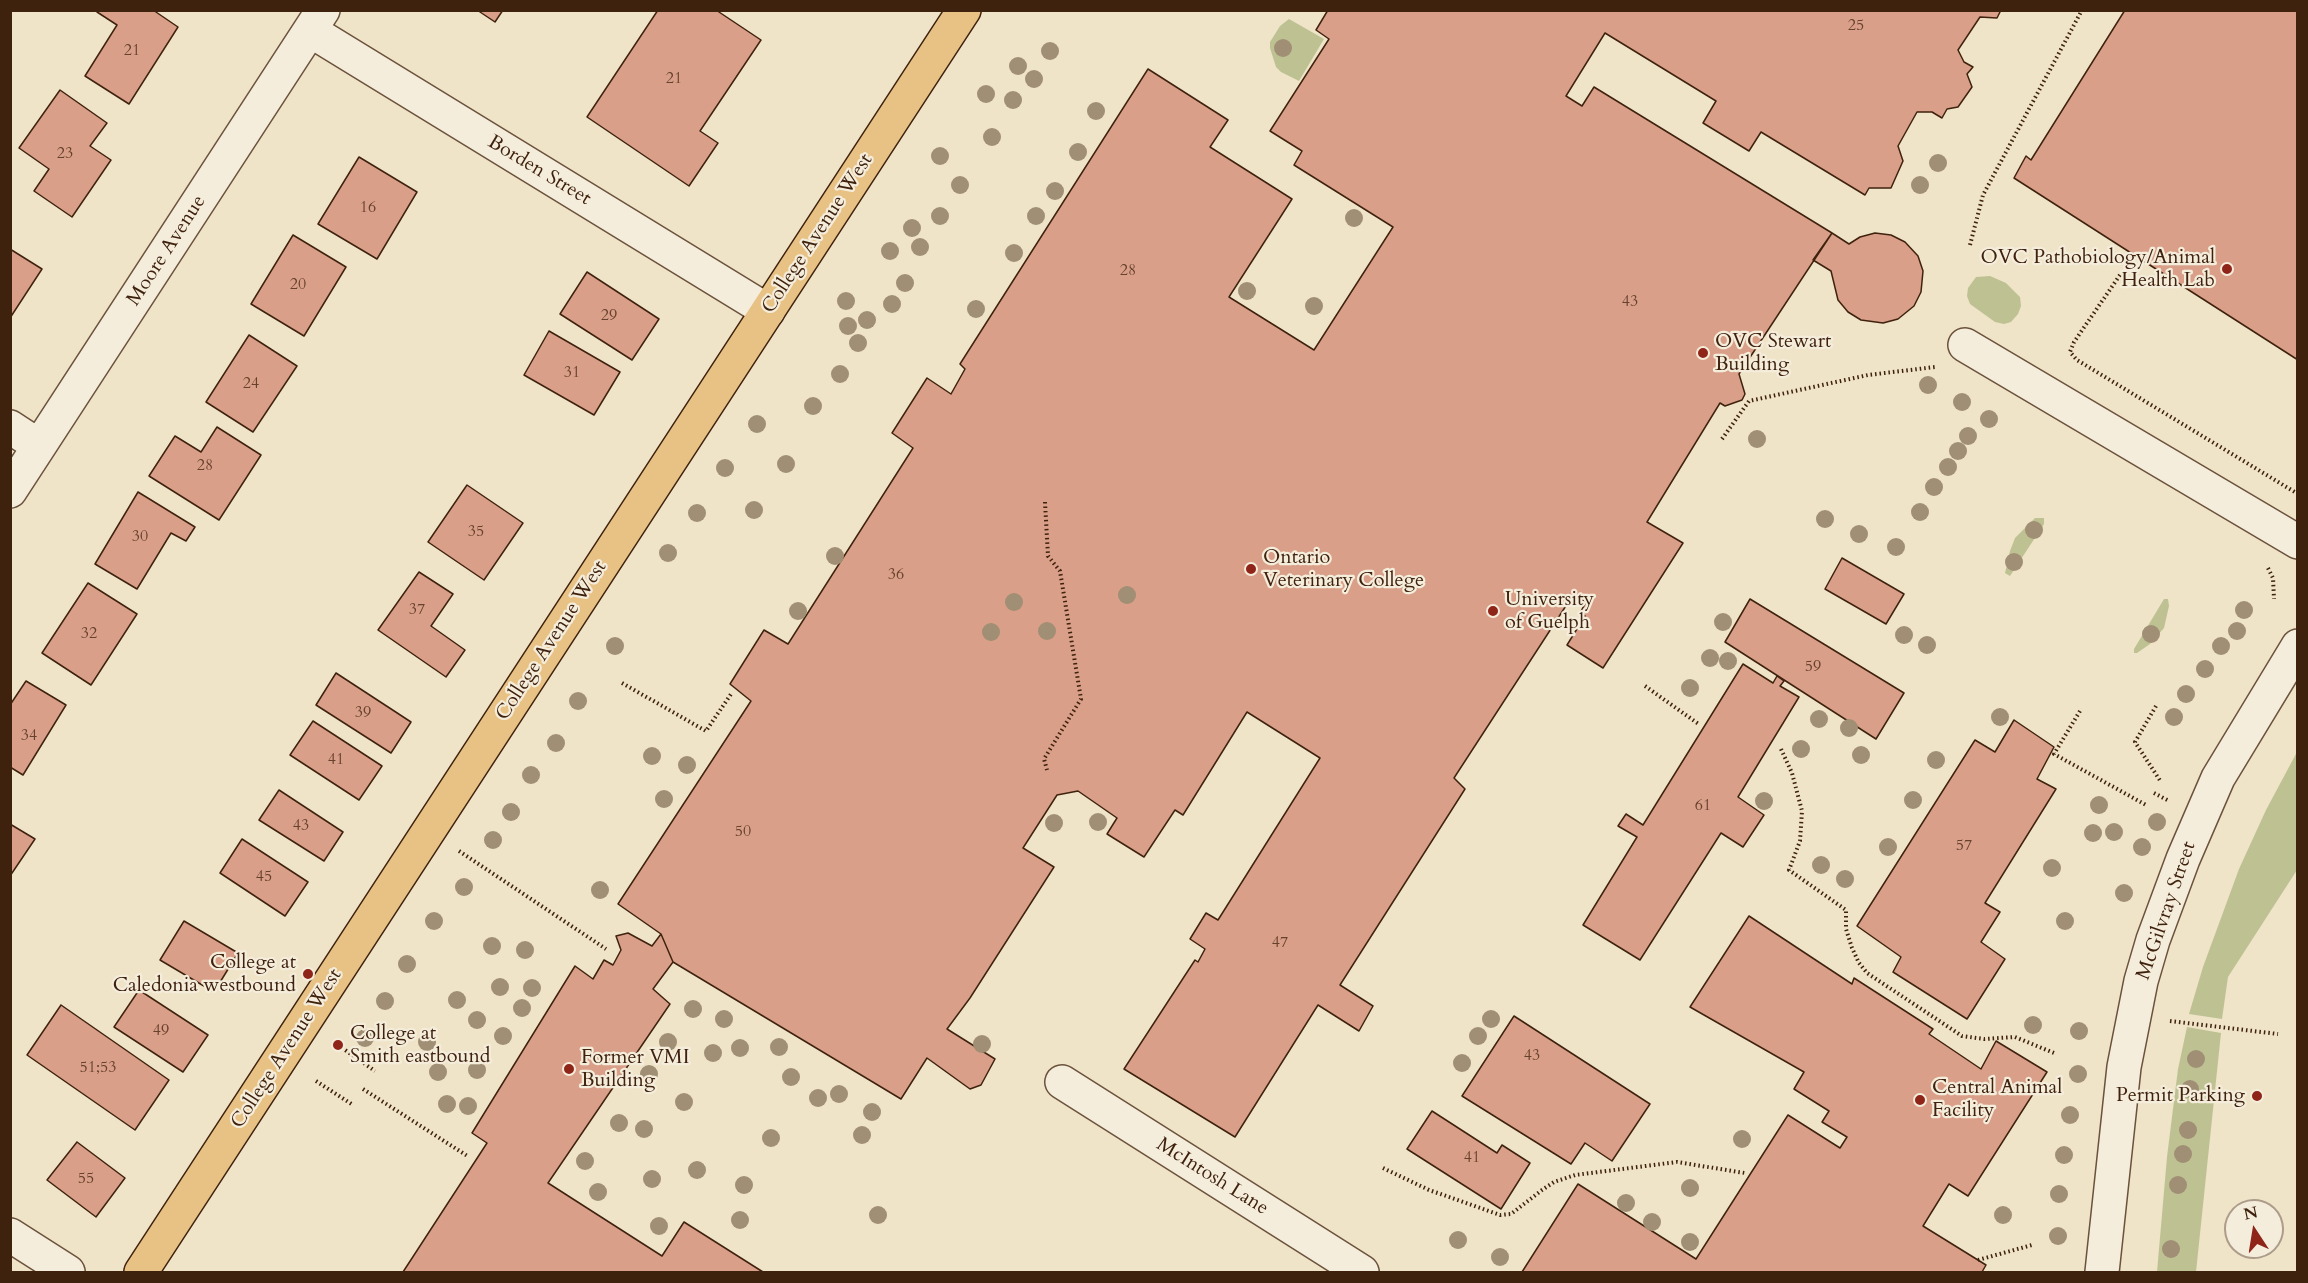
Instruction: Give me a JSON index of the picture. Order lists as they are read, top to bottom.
{
  "streets": {
    "main road": ["College Avenue West"],
    "street": [
      "Borden Street",
      "Moore Avenue",
      "McGilvray Street",
      "McIntosh Lane"
    ]
  },
  "crossings": [
    ["Borden Street", "College Avenue West"],
    ["Borden Street", "Moore Avenue"]
  ],
  "places": [
    "OVC Pathobiology/Animal Health Lab",
    "OVC Stewart Building",
    "Ontario Veterinary College",
    "University of Guelph",
    "College at Caledonia westbound",
    "College at Smith eastbound",
    "Former VMI Building",
    "Permit Parking",
    "Central Animal Facility"
  ],
  "house_numbers": [
    "25",
    "21",
    "21",
    "23",
    "16",
    "28",
    "20",
    "43",
    "29",
    "31",
    "24",
    "28",
    "35",
    "30",
    "36",
    "37",
    "32",
    "59",
    "39",
    "34",
    "41",
    "61",
    "43",
    "50",
    "57",
    "45",
    "47",
    "49",
    "43",
    "51;53",
    "41",
    "55"
  ],
  "north": "top"
}
